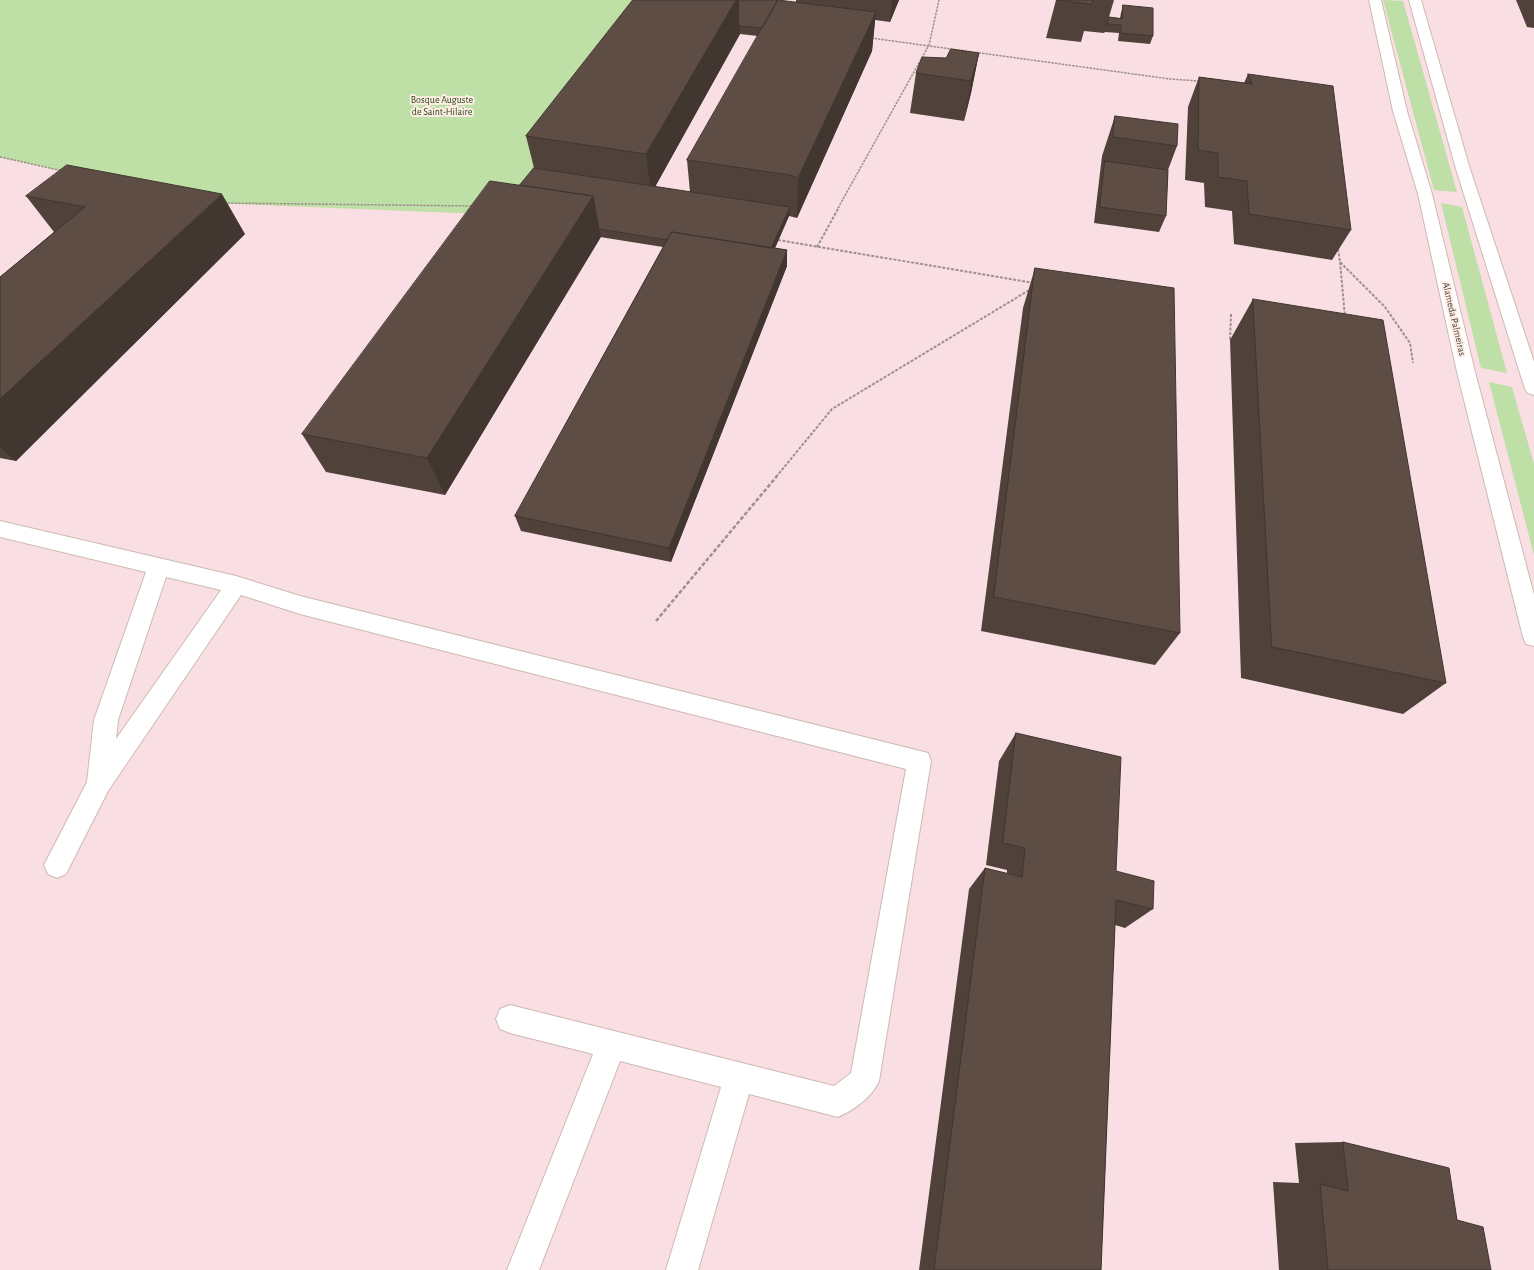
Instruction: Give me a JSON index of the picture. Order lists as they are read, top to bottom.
{
  "streets": {
    "street": ["Alameda Palmeiras"]
  },
  "parks": ["Bosque Auguste de Saint-Hilaire"]
}
